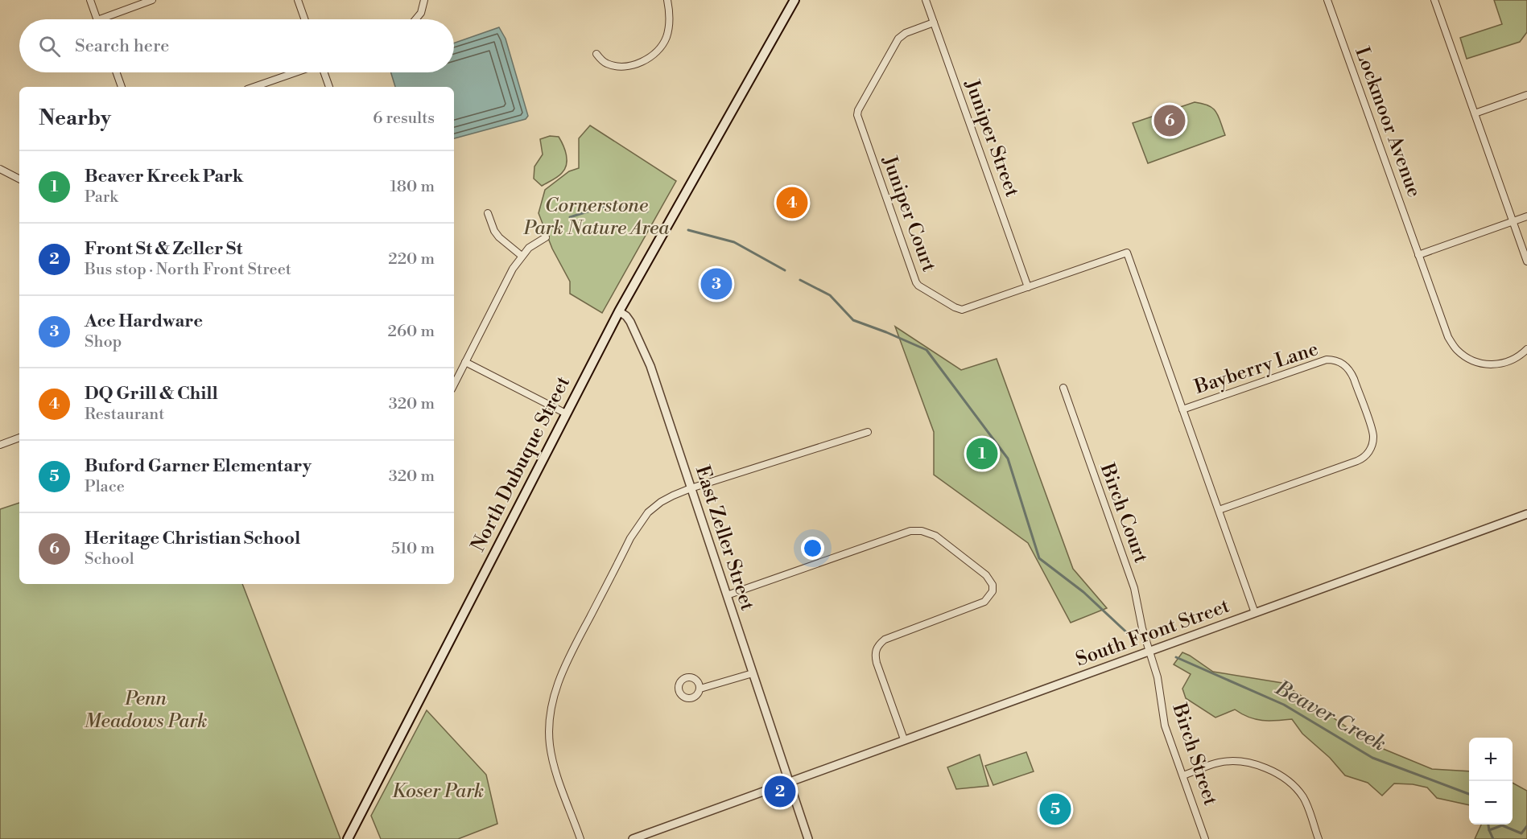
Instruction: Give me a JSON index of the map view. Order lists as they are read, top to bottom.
{
  "streets": {
    "main road": ["North Dubuque Street"],
    "street": [
      "Lockmoor Avenue",
      "Juniper Street",
      "Juniper Court",
      "Bayberry Lane",
      "Birch Court",
      "East Zeller Street",
      "South Front Street",
      "Birch Street"
    ]
  },
  "crossings": [
    ["Juniper Street", "Juniper Court"],
    ["Juniper Court", "Bayberry Lane"],
    ["North Dubuque Street", "East Zeller Street"],
    ["Birch Court", "South Front Street"],
    ["Birch Court", "Birch Street"],
    ["East Zeller Street", "South Front Street"],
    ["South Front Street", "Birch Street"]
  ],
  "water": ["Beaver Creek"],
  "parks": ["Cornerstone Park Nature Area", "Penn Meadows Park", "Koser Park"],
  "page": {
    "search": "Search here",
    "heading": ["Nearby", "6 results"],
    "pins": [
      "6",
      "4",
      "3",
      "1",
      "2",
      "5"
    ],
    "list": [
      {
        "mark": "1",
        "name": "Beaver Kreek Park",
        "note": "Park",
        "value": "180 m"
      },
      {
        "mark": "2",
        "name": "Front St & Zeller St",
        "note": "Bus stop · North Front Street",
        "value": "220 m"
      },
      {
        "mark": "3",
        "name": "Ace Hardware",
        "note": "Shop",
        "value": "260 m"
      },
      {
        "mark": "4",
        "name": "DQ Grill & Chill",
        "note": "Restaurant",
        "value": "320 m"
      },
      {
        "mark": "5",
        "name": "Buford Garner Elementary",
        "note": "Place",
        "value": "320 m"
      },
      {
        "mark": "6",
        "name": "Heritage Christian School",
        "note": "School",
        "value": "510 m"
      }
    ],
    "map_buttons": ["+", "−"]
  }
}
